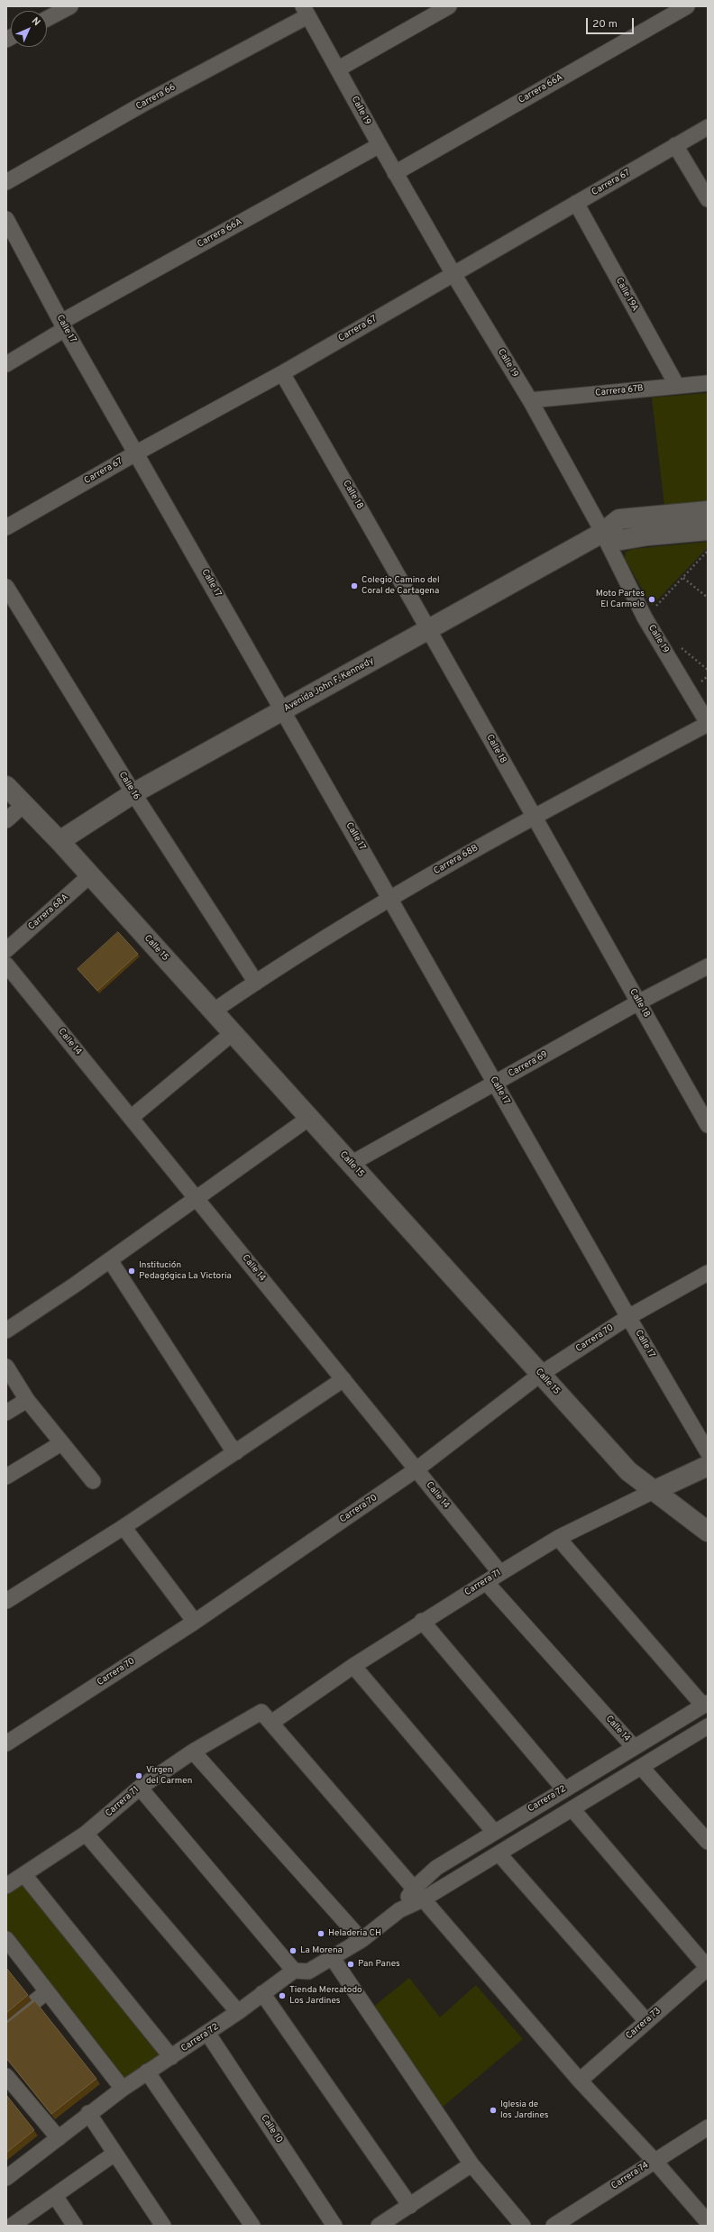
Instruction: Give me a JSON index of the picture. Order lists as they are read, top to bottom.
{
  "streets": {
    "street": [
      "Carrera 66A",
      "Carrera 66",
      "Calle 19",
      "Carrera 67",
      "Calle 19A",
      "Calle 17",
      "Carrera 67B",
      "Calle 18",
      "Avenida John F. Kennedy",
      "Calle 16",
      "Carrera 68B",
      "Carrera 68A",
      "Calle 15",
      "Calle 14",
      "Carrera 69",
      "Carrera 70",
      "Carrera 71",
      "Carrera 72",
      "Carrera 73",
      "Calle 10",
      "Carrera 74"
    ]
  },
  "crossings": [
    ["Carrera 66A", "Calle 19"],
    ["Carrera 66A", "Calle 17"],
    ["Carrera 66", "Calle 19"],
    ["Calle 19", "Carrera 67"],
    ["Calle 19", "Carrera 67B"],
    ["Calle 19", "Avenida John F. Kennedy"],
    ["Calle 19", "Carrera 68B"],
    ["Carrera 67", "Calle 19A"],
    ["Carrera 67", "Calle 17"],
    ["Carrera 67", "Calle 18"],
    ["Calle 19A", "Carrera 67B"],
    ["Calle 17", "Avenida John F. Kennedy"],
    ["Calle 17", "Carrera 68B"],
    ["Calle 17", "Carrera 69"],
    ["Calle 17", "Carrera 70"],
    ["Calle 18", "Avenida John F. Kennedy"],
    ["Calle 18", "Carrera 68B"],
    ["Calle 18", "Carrera 69"],
    ["Avenida John F. Kennedy", "Calle 16"],
    ["Avenida John F. Kennedy", "Calle 15"],
    ["Calle 16", "Carrera 68B"],
    ["Carrera 68B", "Calle 15"],
    ["Carrera 68A", "Calle 15"],
    ["Calle 15", "Carrera 69"],
    ["Calle 15", "Carrera 70"],
    ["Calle 15", "Carrera 71"],
    ["Calle 14", "Carrera 70"],
    ["Calle 14", "Carrera 71"],
    ["Calle 14", "Carrera 72"],
    ["Carrera 72", "Calle 10"]
  ],
  "places": [
    "Colegio Camino del Coral de Cartagena",
    "Moto Partes El Carmelo",
    "Institución Pedagógica La Victoria",
    "Virgen del Carmen",
    "Heladeria CH",
    "La Morena",
    "Pan Panes",
    "Tienda Mercatodo Los Jardines",
    "Iglesia de los Jardines"
  ],
  "scale_bar": "20 m",
  "north": "top right"
}
